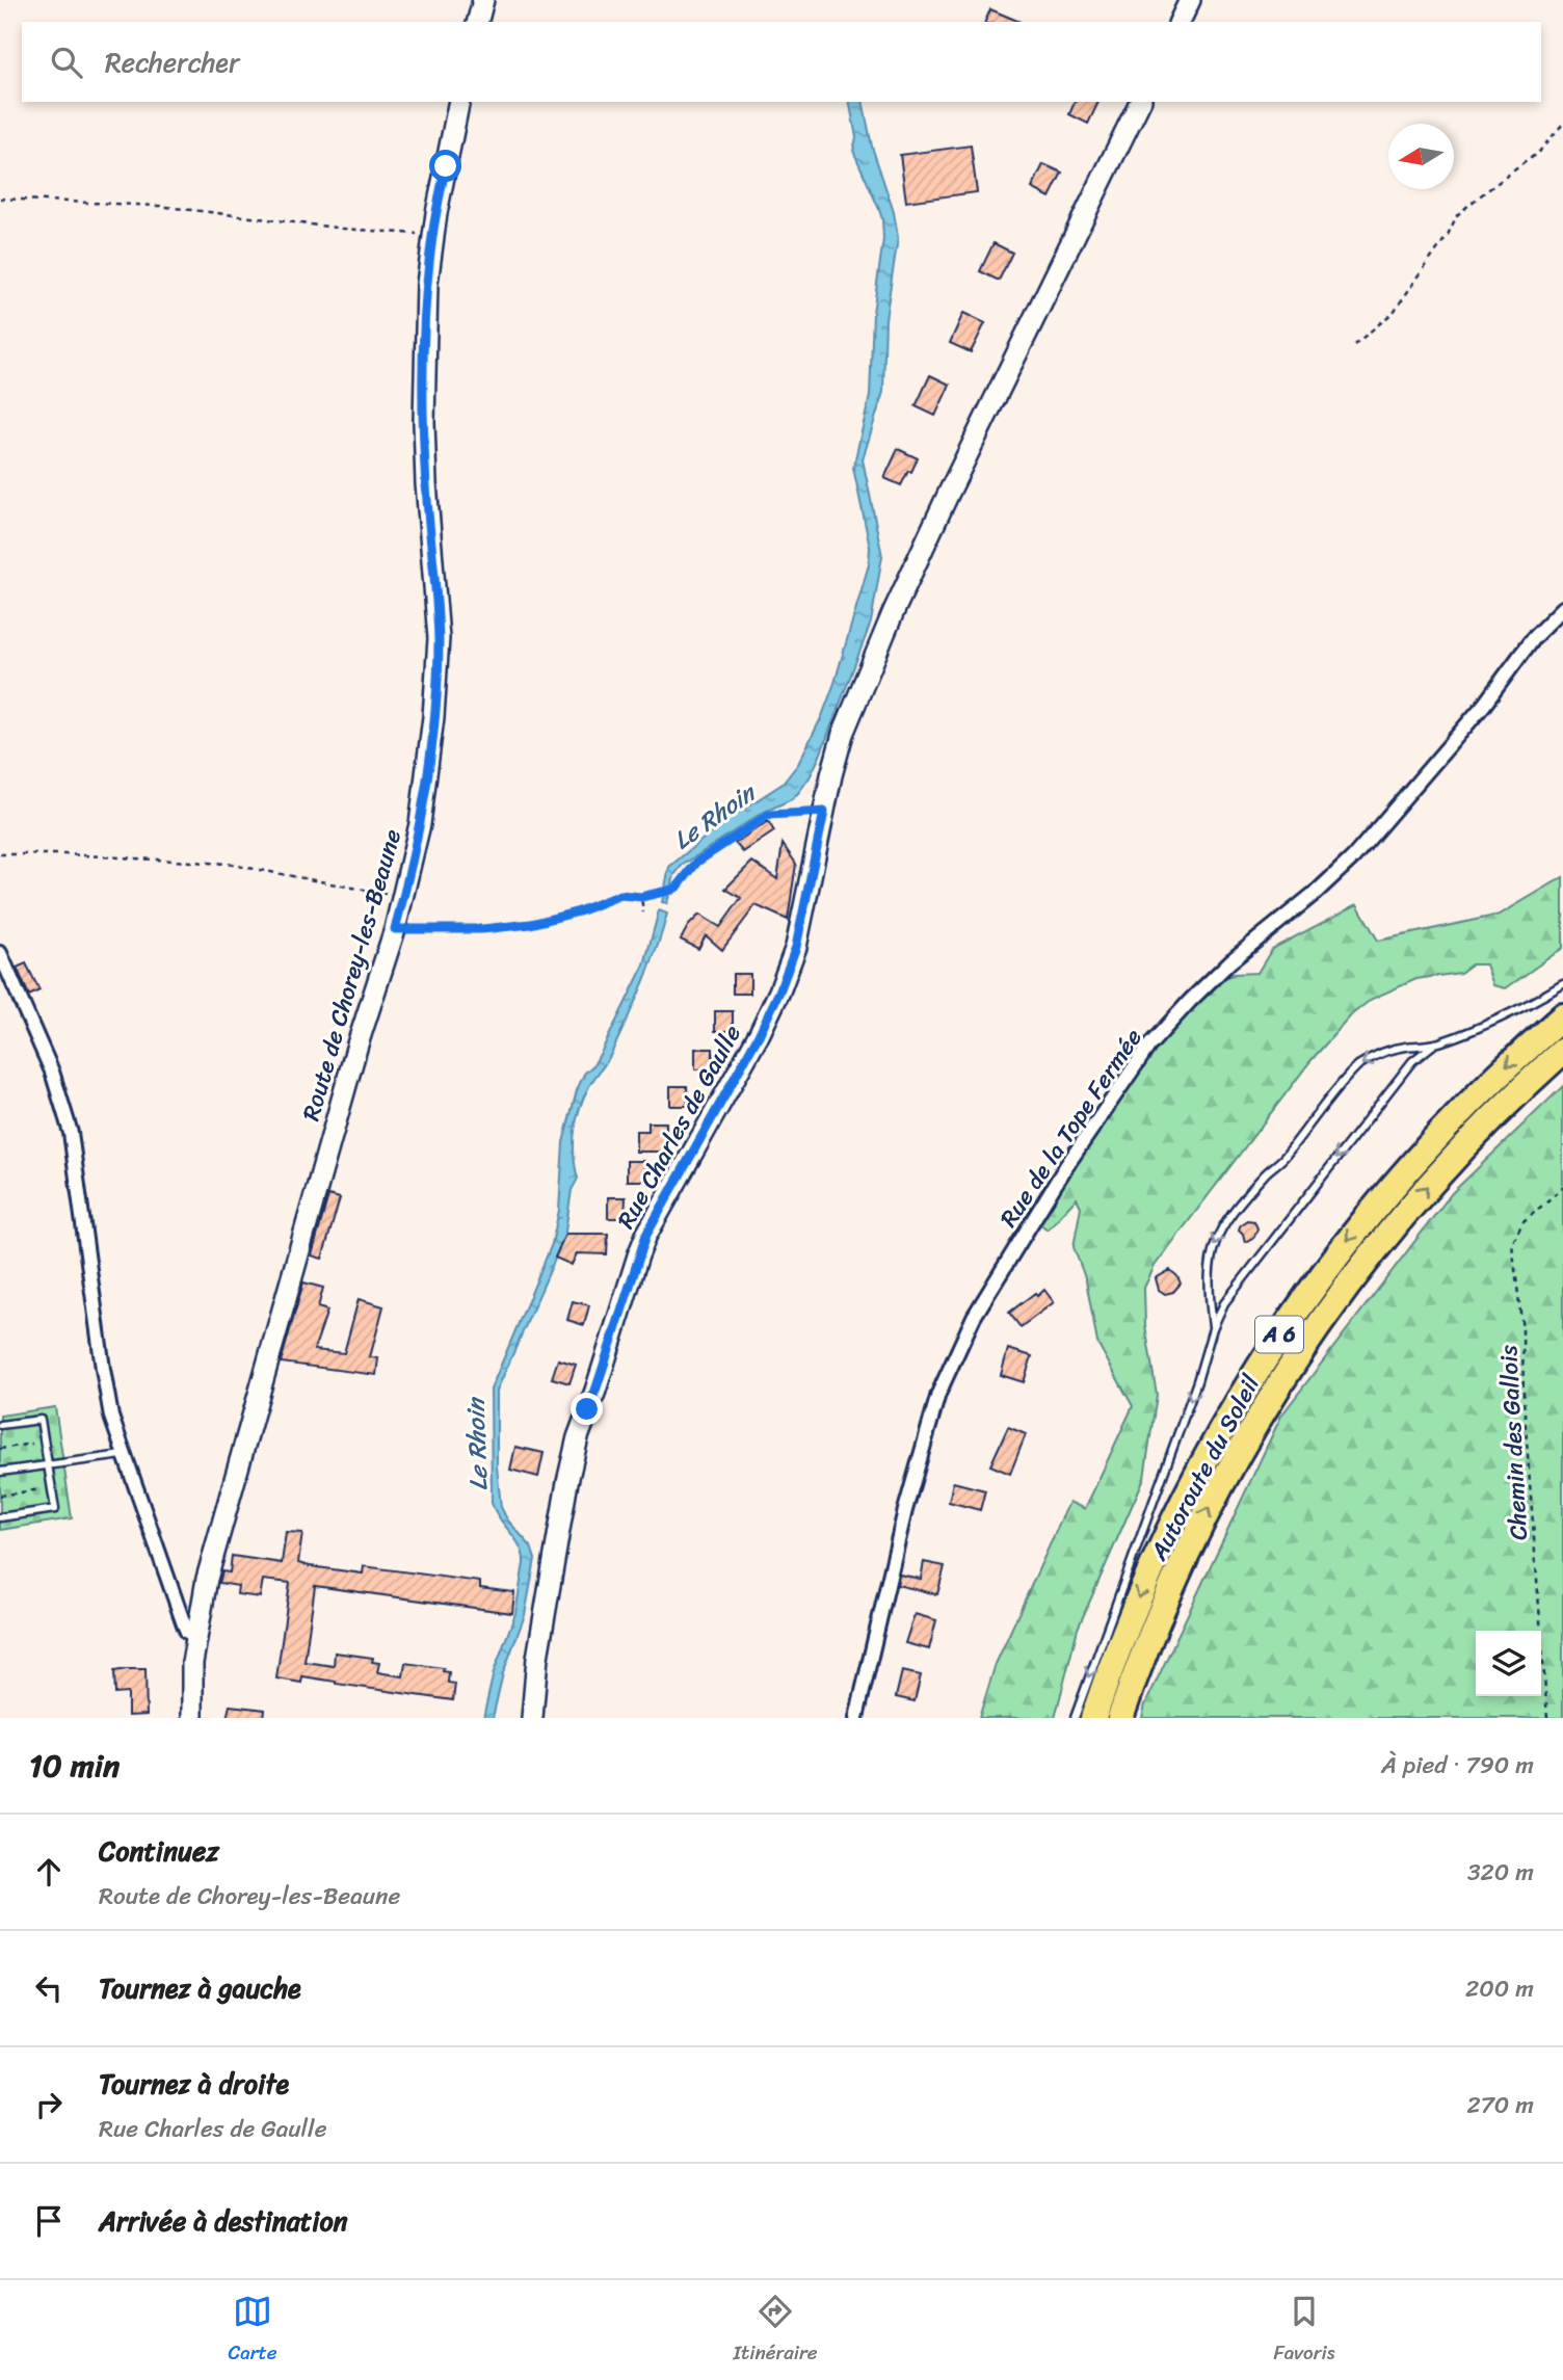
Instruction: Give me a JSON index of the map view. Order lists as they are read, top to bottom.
{
  "streets": {
    "highway": ["A 6", "Autoroute du Soleil"],
    "street": ["Route de Chorey-les-Beaune", "Rue Charles de Gaulle", "Rue de la Tope Fermée"],
    "path": ["Chemin des Gallois"]
  },
  "water": ["Le Rhoin"],
  "north": "left",
  "page": {
    "search": "Rechercher",
    "heading": ["10 min", "À pied · 790 m"],
    "list": [
      ["Continuez", "Route de Chorey-les-Beaune", "320 m"],
      ["Tournez à gauche", "200 m"],
      ["Tournez à droite", "Rue Charles de Gaulle", "270 m"],
      "Arrivée à destination"
    ],
    "nav": ["Carte", "Itinéraire", "Favoris"]
  }
}
